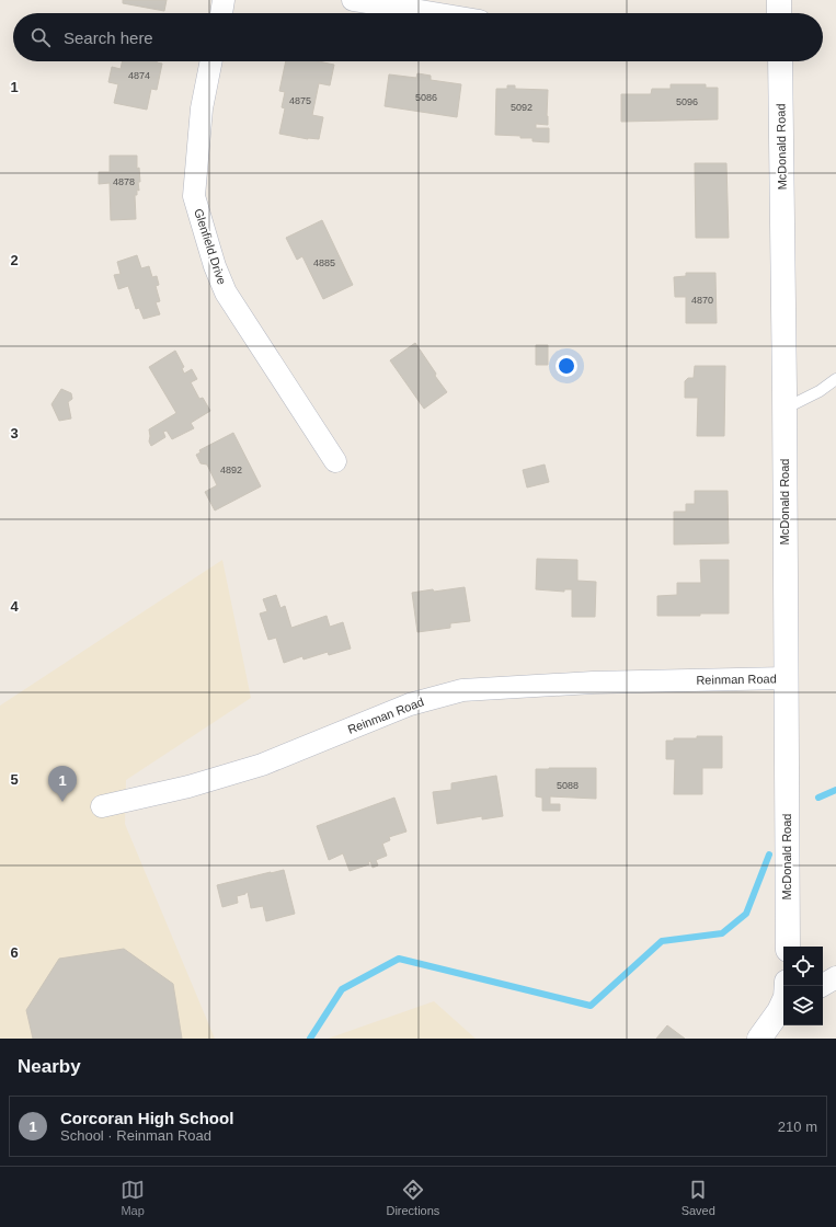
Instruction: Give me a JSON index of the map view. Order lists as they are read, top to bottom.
{
  "streets": {
    "street": ["McDonald Road", "Glenfield Drive", "Reinman Road"]
  },
  "crossings": [
    ["McDonald Road", "Reinman Road"]
  ],
  "house_numbers": [
    "4874",
    "5086",
    "4875",
    "5096",
    "5092",
    "4878",
    "4885",
    "4870",
    "4892",
    "5088"
  ],
  "page": {
    "search": "Search here",
    "pins": "1",
    "heading": "Nearby",
    "list": [
      {
        "mark": "1",
        "name": "Corcoran High School",
        "note": "School · Reinman Road",
        "value": "210 m"
      }
    ],
    "nav": ["Map", "Directions", "Saved"]
  },
  "grid": {
    "rows": [
      "1",
      "2",
      "3",
      "4",
      "5",
      "6"
    ]
  }
}
